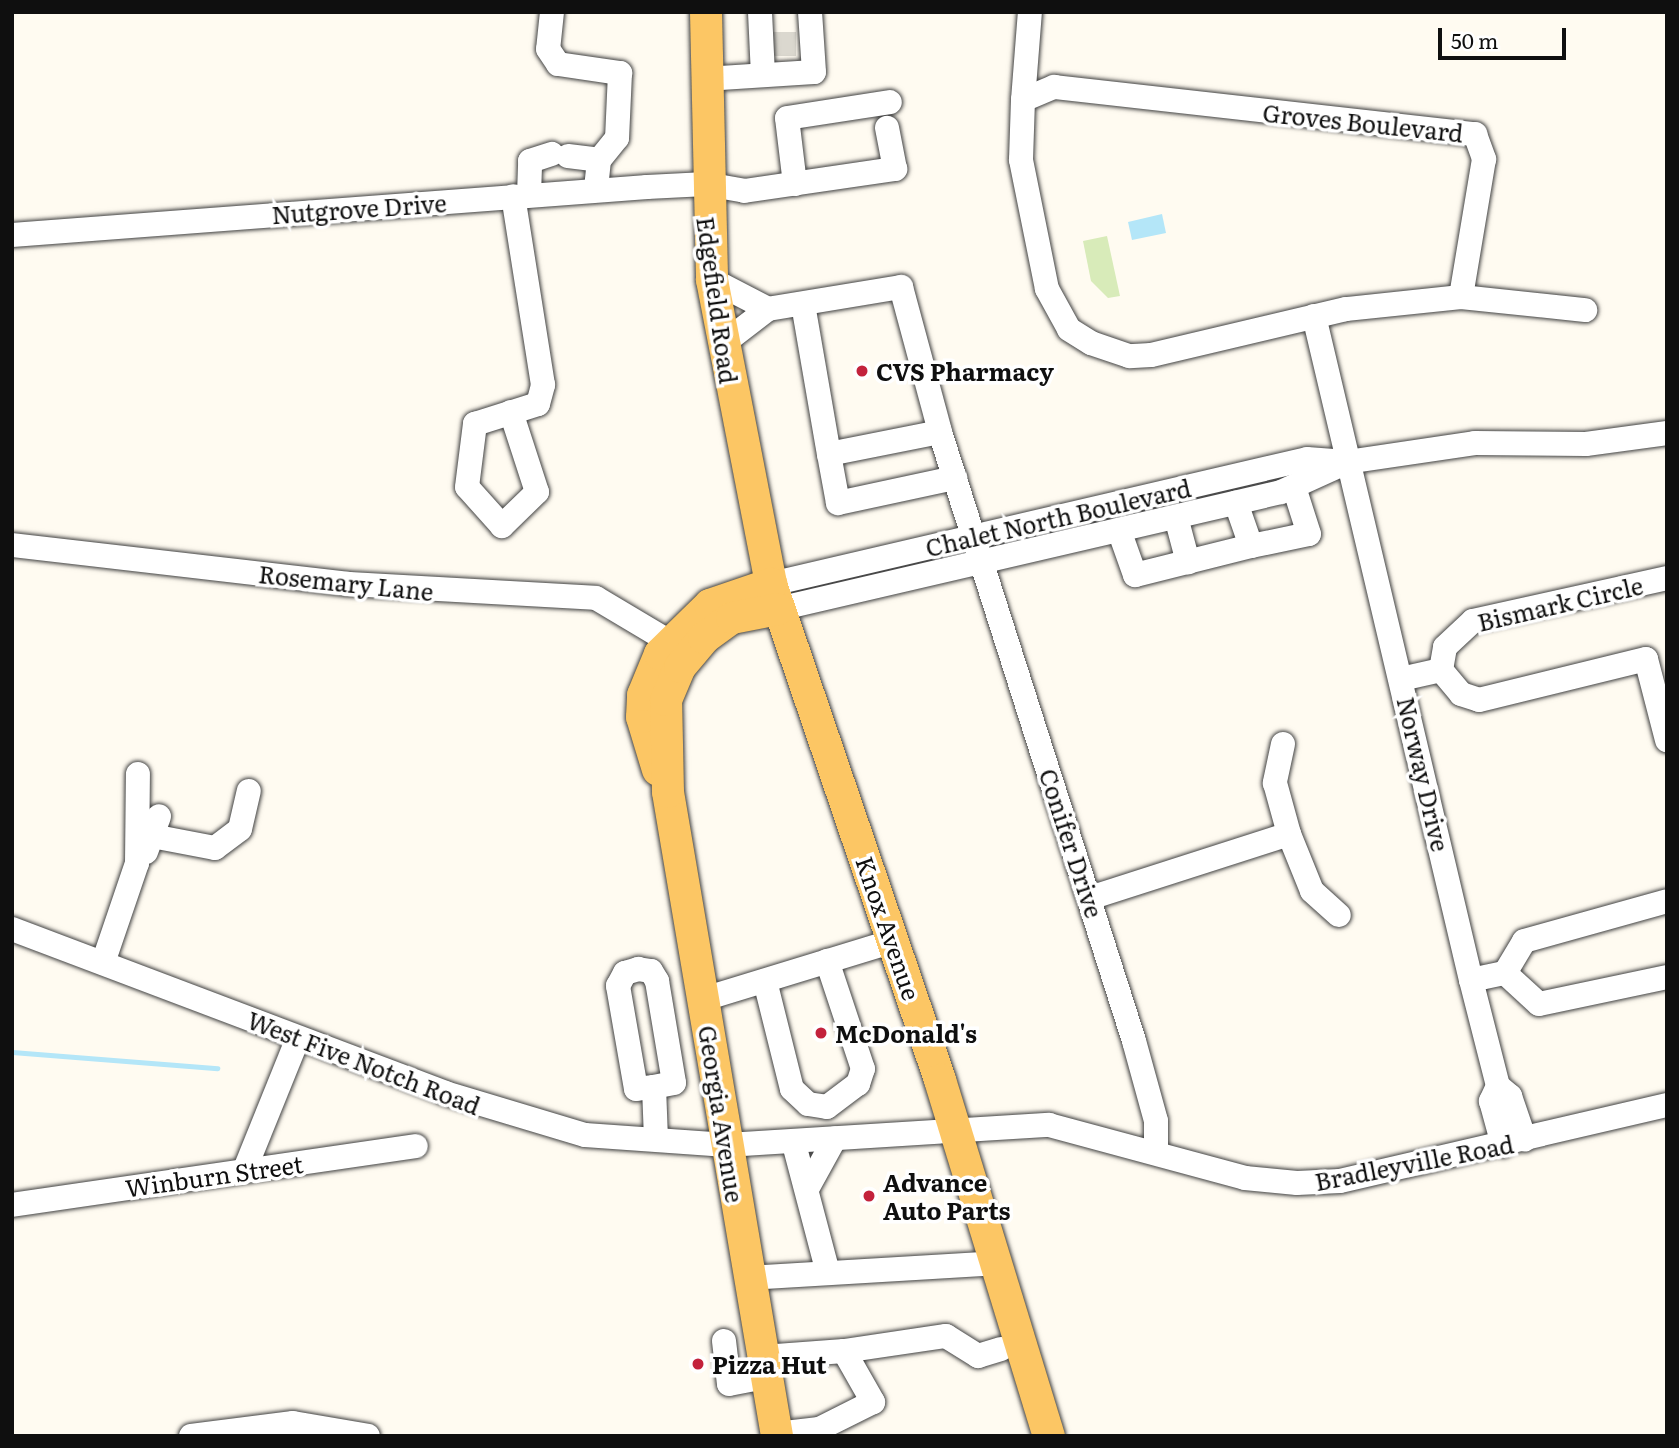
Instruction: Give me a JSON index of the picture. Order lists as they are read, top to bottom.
{
  "streets": {
    "main road": ["Edgefield Road", "Knox Avenue", "Georgia Avenue"],
    "street": [
      "Groves Boulevard",
      "Nutgrove Drive",
      "Chalet North Boulevard",
      "Rosemary Lane",
      "Bismark Circle",
      "Norway Drive",
      "Conifer Drive",
      "West Five Notch Road",
      "Bradleyville Road",
      "Winburn Street"
    ]
  },
  "crossings": [
    ["Nutgrove Drive", "Edgefield Road"],
    ["Edgefield Road", "Chalet North Boulevard"],
    ["Edgefield Road", "Knox Avenue"],
    ["Edgefield Road", "Georgia Avenue"],
    ["Chalet North Boulevard", "Norway Drive"],
    ["Chalet North Boulevard", "Conifer Drive"],
    ["Chalet North Boulevard", "Knox Avenue"],
    ["Chalet North Boulevard", "Georgia Avenue"],
    ["Rosemary Lane", "Georgia Avenue"],
    ["Norway Drive", "Bradleyville Road"],
    ["Conifer Drive", "Bradleyville Road"],
    ["Knox Avenue", "Georgia Avenue"],
    ["Knox Avenue", "Bradleyville Road"],
    ["West Five Notch Road", "Georgia Avenue"],
    ["West Five Notch Road", "Bradleyville Road"]
  ],
  "places": [
    "CVS Pharmacy",
    "McDonald's",
    "Advance Auto Parts",
    "Pizza Hut"
  ],
  "scale_bar": "50 m"
}
